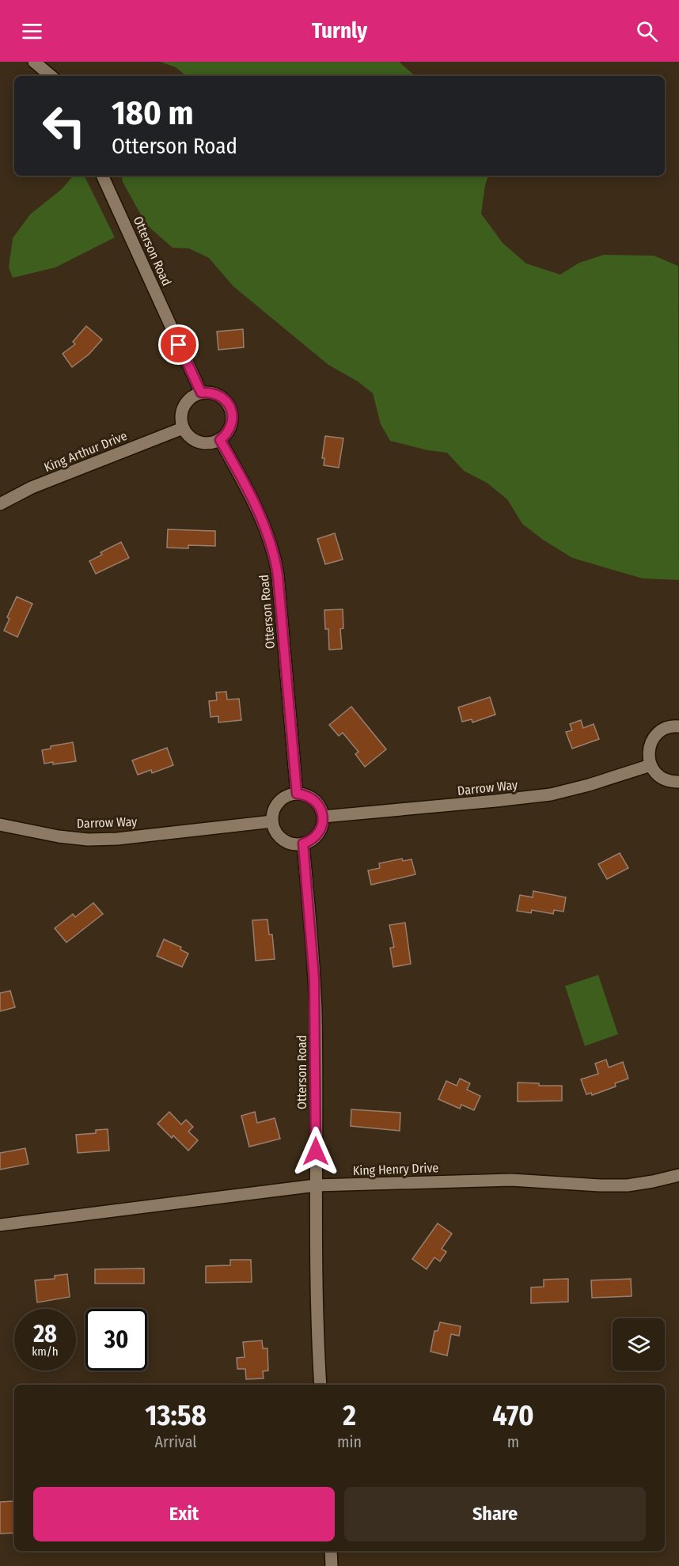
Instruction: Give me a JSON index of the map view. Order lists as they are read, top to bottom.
{
  "streets": {
    "street": [
      "Otterson Road",
      "King Arthur Drive",
      "Darrow Way",
      "King Henry Drive"
    ]
  },
  "crossings": [
    ["Otterson Road", "King Arthur Drive"],
    ["Otterson Road", "Darrow Way"],
    ["Otterson Road", "King Henry Drive"]
  ],
  "page": {
    "header": "Turnly",
    "turn": ["180 m", "Otterson Road"],
    "speed": "28 km/h",
    "limit": "30",
    "eta": [
      "13:58",
      "Arrival",
      "2",
      "min",
      "470",
      "m"
    ],
    "buttons": ["Exit", "Share"]
  }
}
